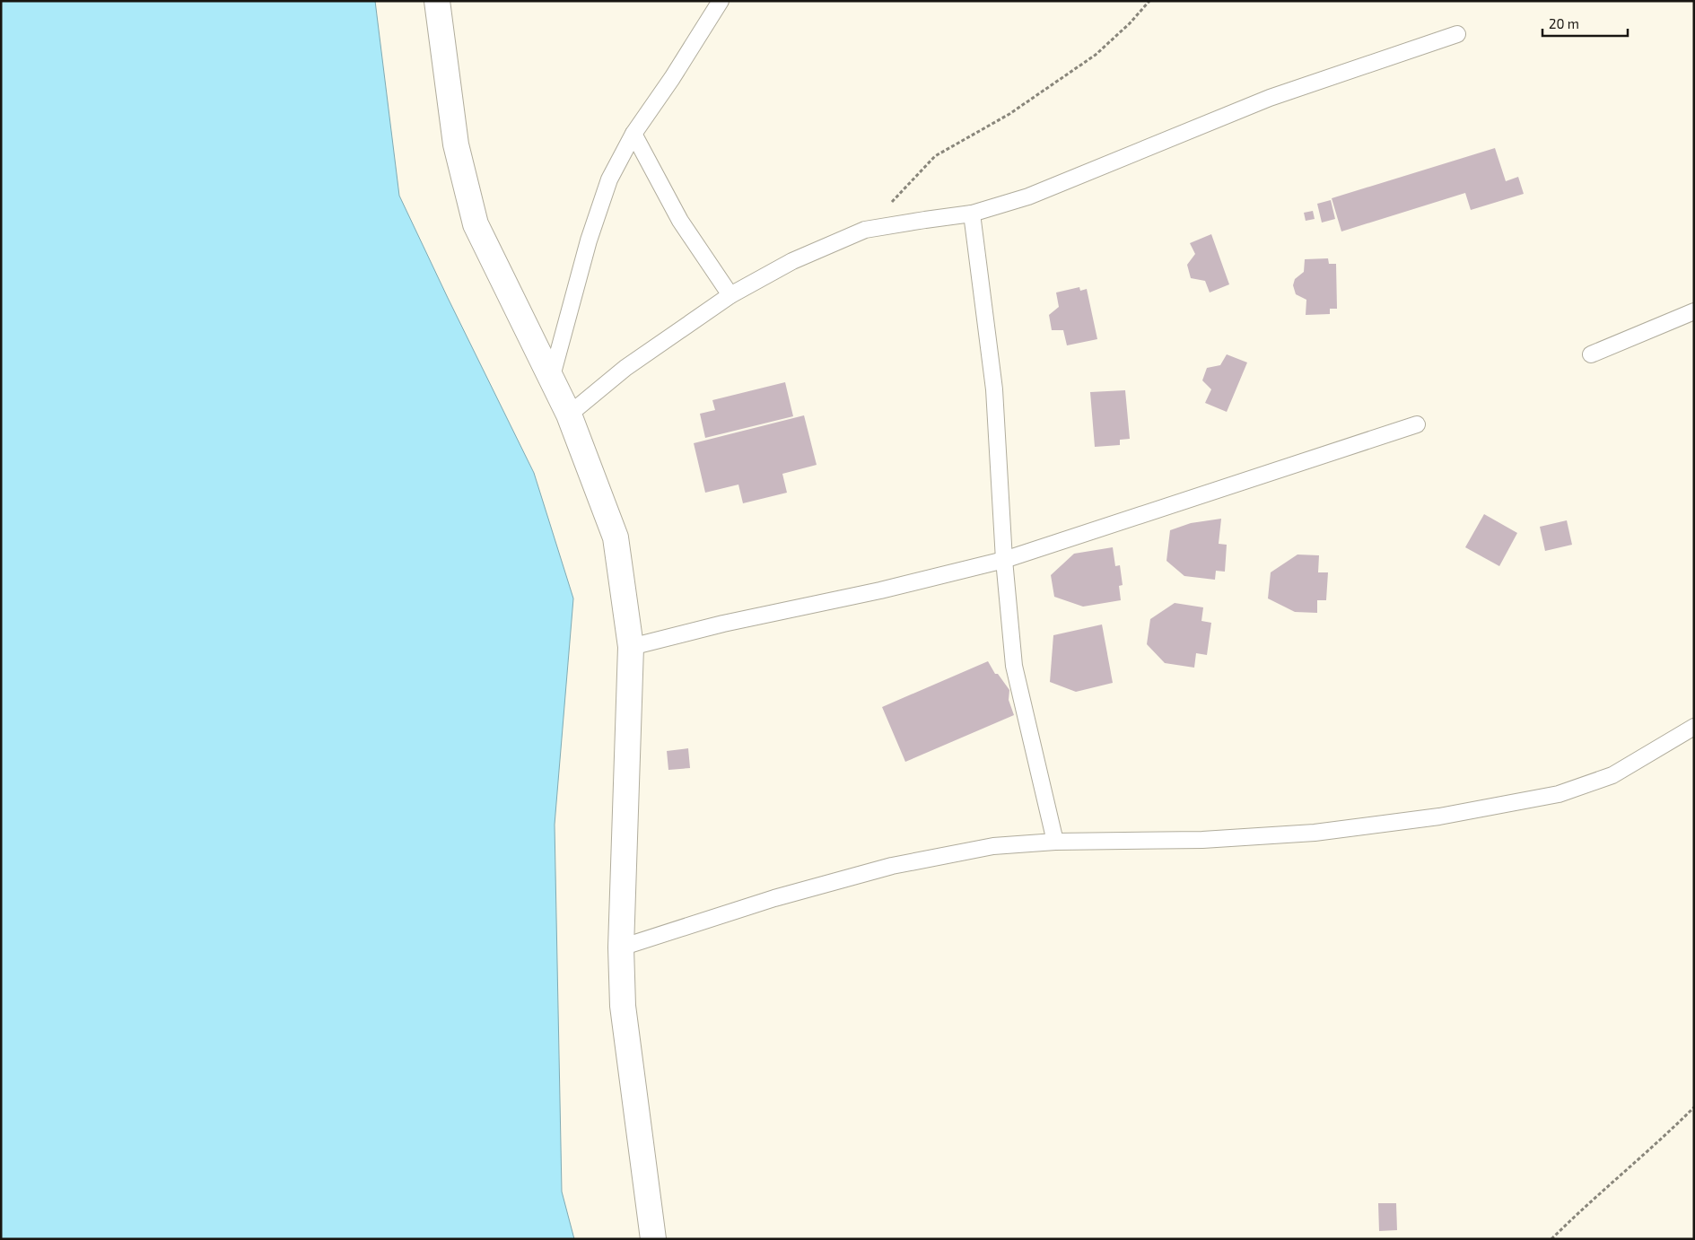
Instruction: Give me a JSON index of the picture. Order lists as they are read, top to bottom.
{
  "scale_bar": "20 m"
}
